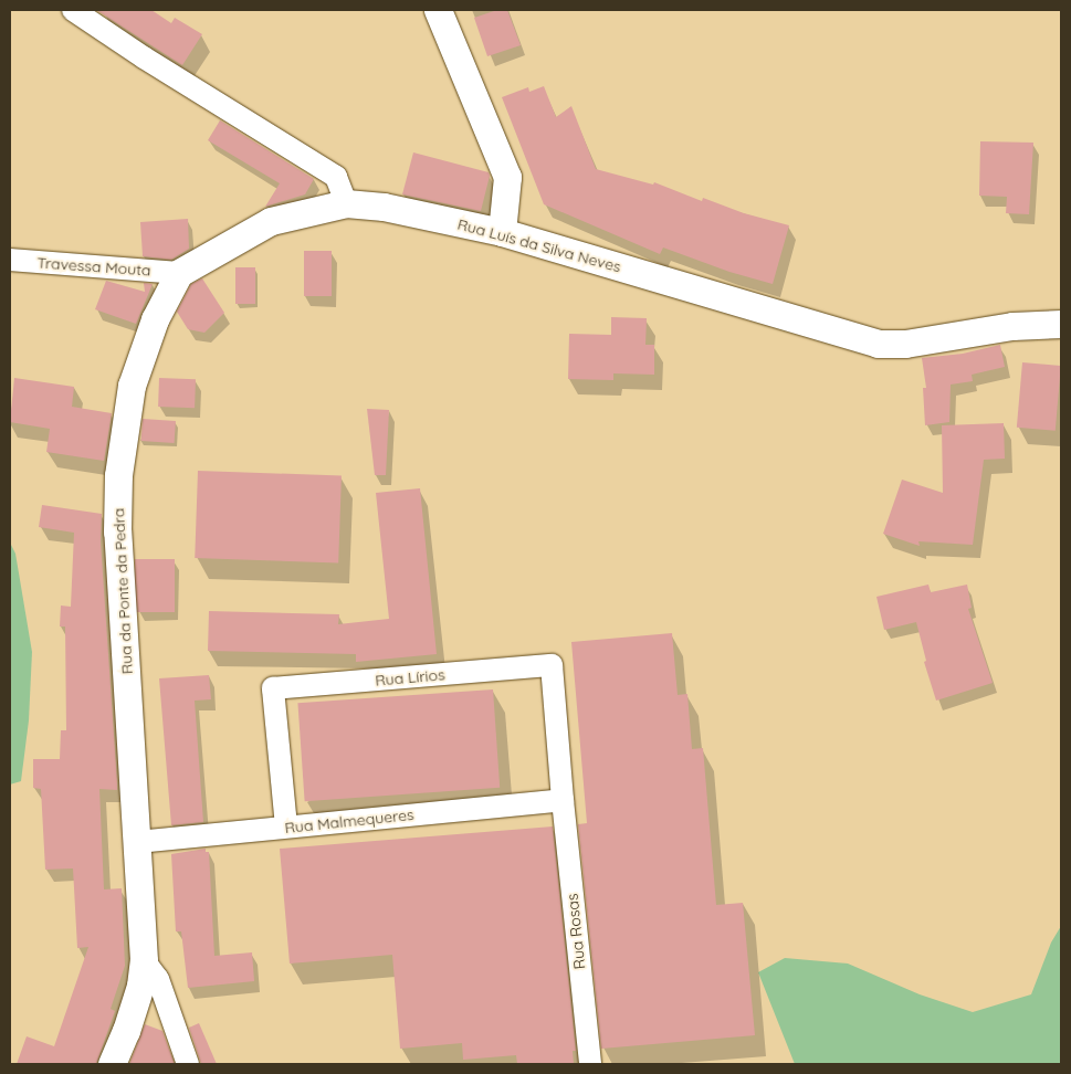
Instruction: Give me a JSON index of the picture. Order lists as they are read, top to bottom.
{
  "streets": {
    "street": [
      "Rua Luís da Silva Neves",
      "Travessa Mouta",
      "Rua da Ponte da Pedra",
      "Rua Lírios",
      "Rua Malmequeres",
      "Rua Rosas"
    ]
  },
  "crossings": [
    ["Travessa Mouta", "Rua da Ponte da Pedra"],
    ["Rua da Ponte da Pedra", "Rua Malmequeres"],
    ["Rua Lírios", "Rua Malmequeres"],
    ["Rua Lírios", "Rua Rosas"],
    ["Rua Malmequeres", "Rua Rosas"]
  ]
}
